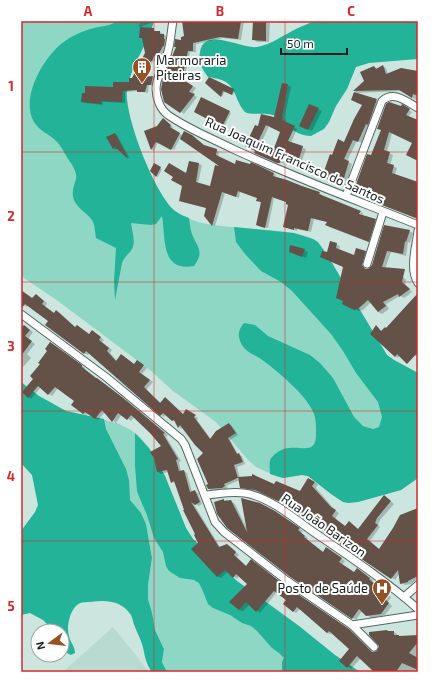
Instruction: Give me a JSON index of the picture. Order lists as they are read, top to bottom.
{
  "streets": {
    "street": ["Rua Joaquim Francisco do Santos", "Rua João Barizon"]
  },
  "places": {
    "building": ["Marmoraria Piteiras"],
    "hospital": ["Posto de Saúde"]
  },
  "scale_bar": "50 m",
  "north": "left",
  "grid": {
    "columns": ["A", "B", "C"],
    "rows": [
      "1",
      "2",
      "3",
      "4",
      "5"
    ]
  }
}
